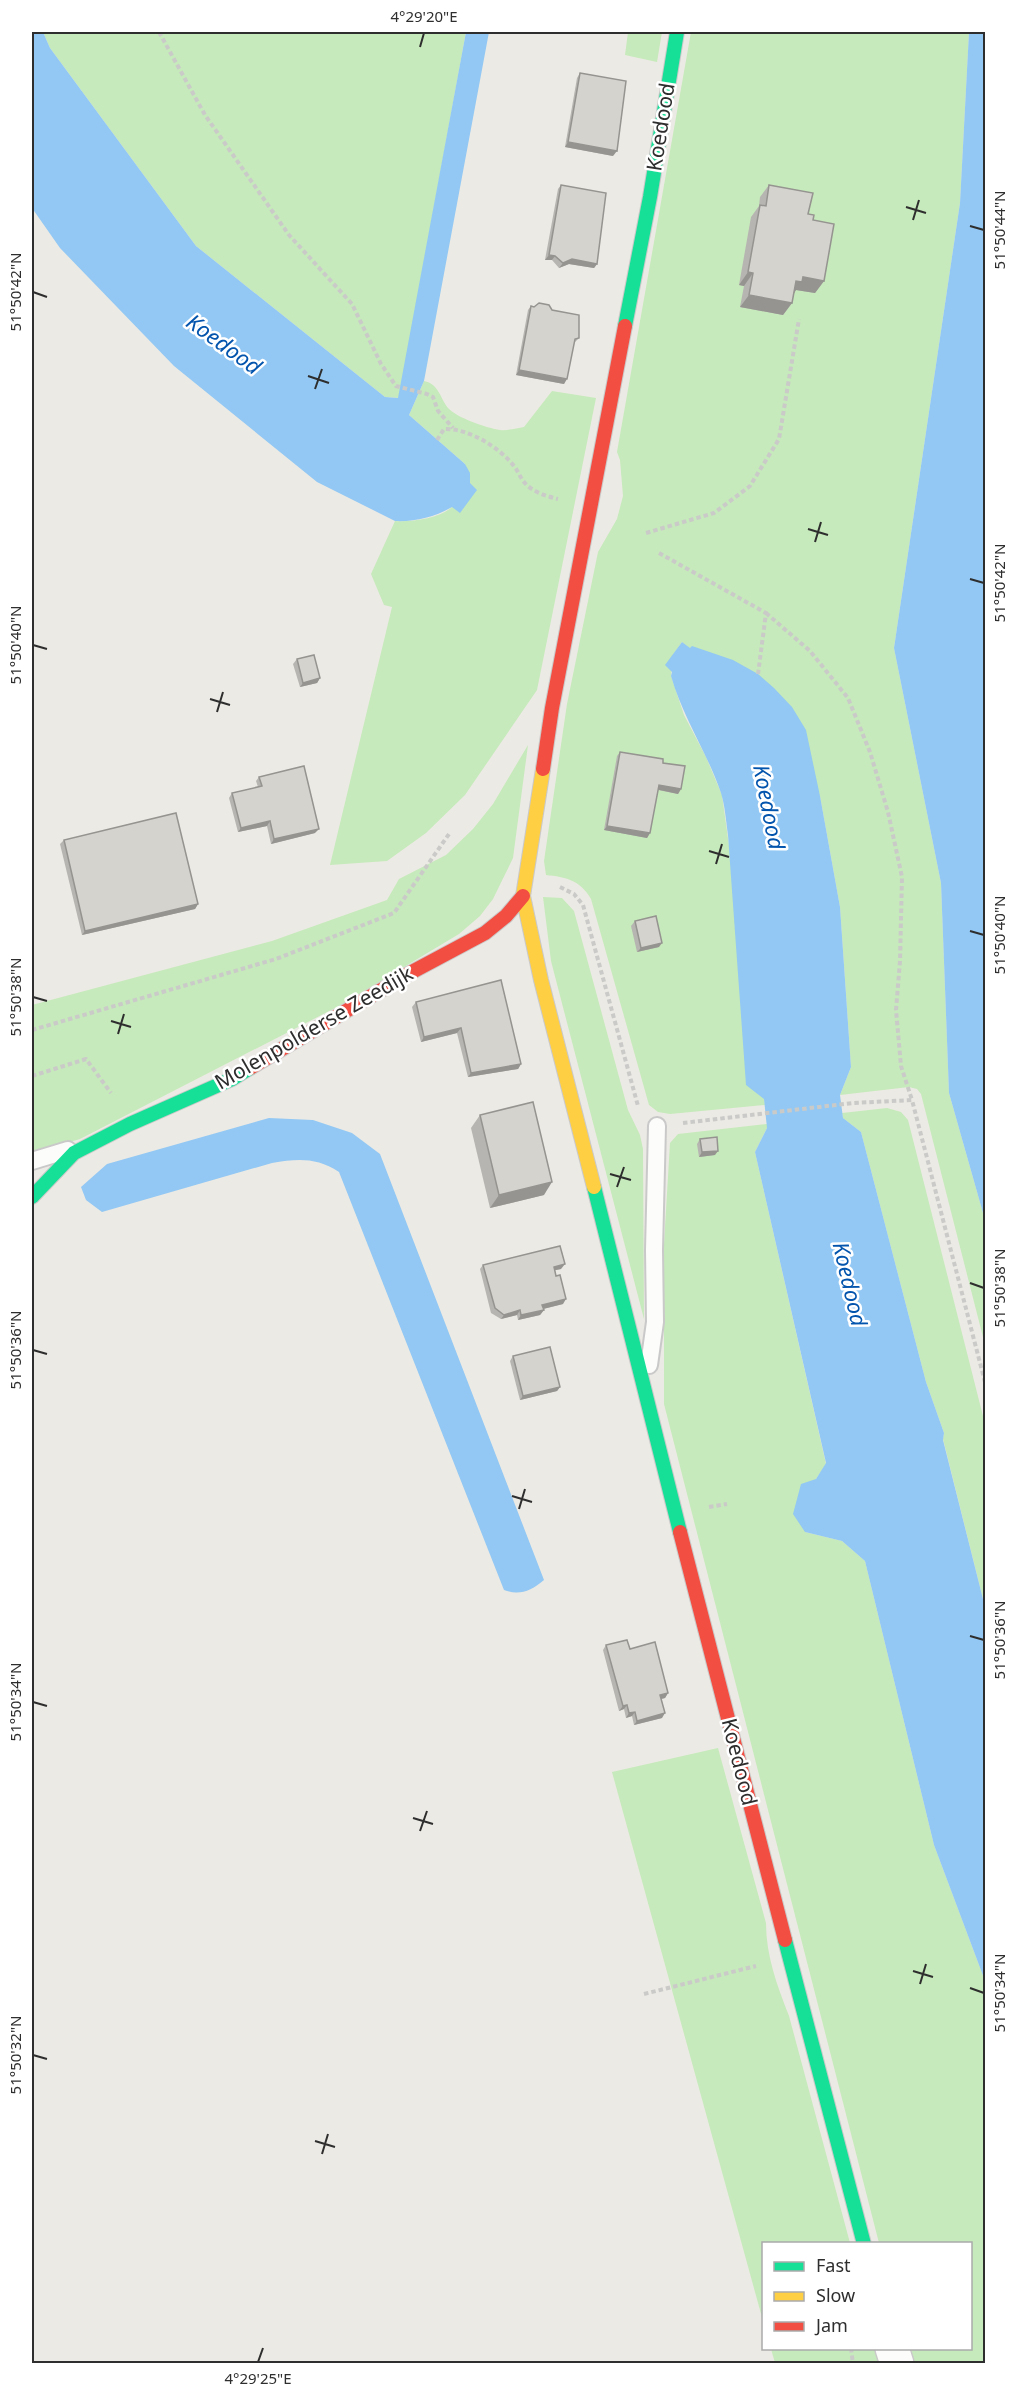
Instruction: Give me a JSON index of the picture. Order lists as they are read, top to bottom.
{
  "streets": {
    "street": ["Koedood", "Molenpolderse Zeedijk"]
  },
  "crossings": [
    ["Koedood", "Molenpolderse Zeedijk"]
  ],
  "water": ["Koedood"],
  "legend": ["Fast", "Slow", "Jam"],
  "coordinates": [
    "4°29'20\"E",
    "51°50'44\"N",
    "51°50'42\"N",
    "51°50'40\"N",
    "51°50'38\"N",
    "51°50'36\"N",
    "51°50'34\"N",
    "51°50'32\"N",
    "4°29'25\"E"
  ]
}
